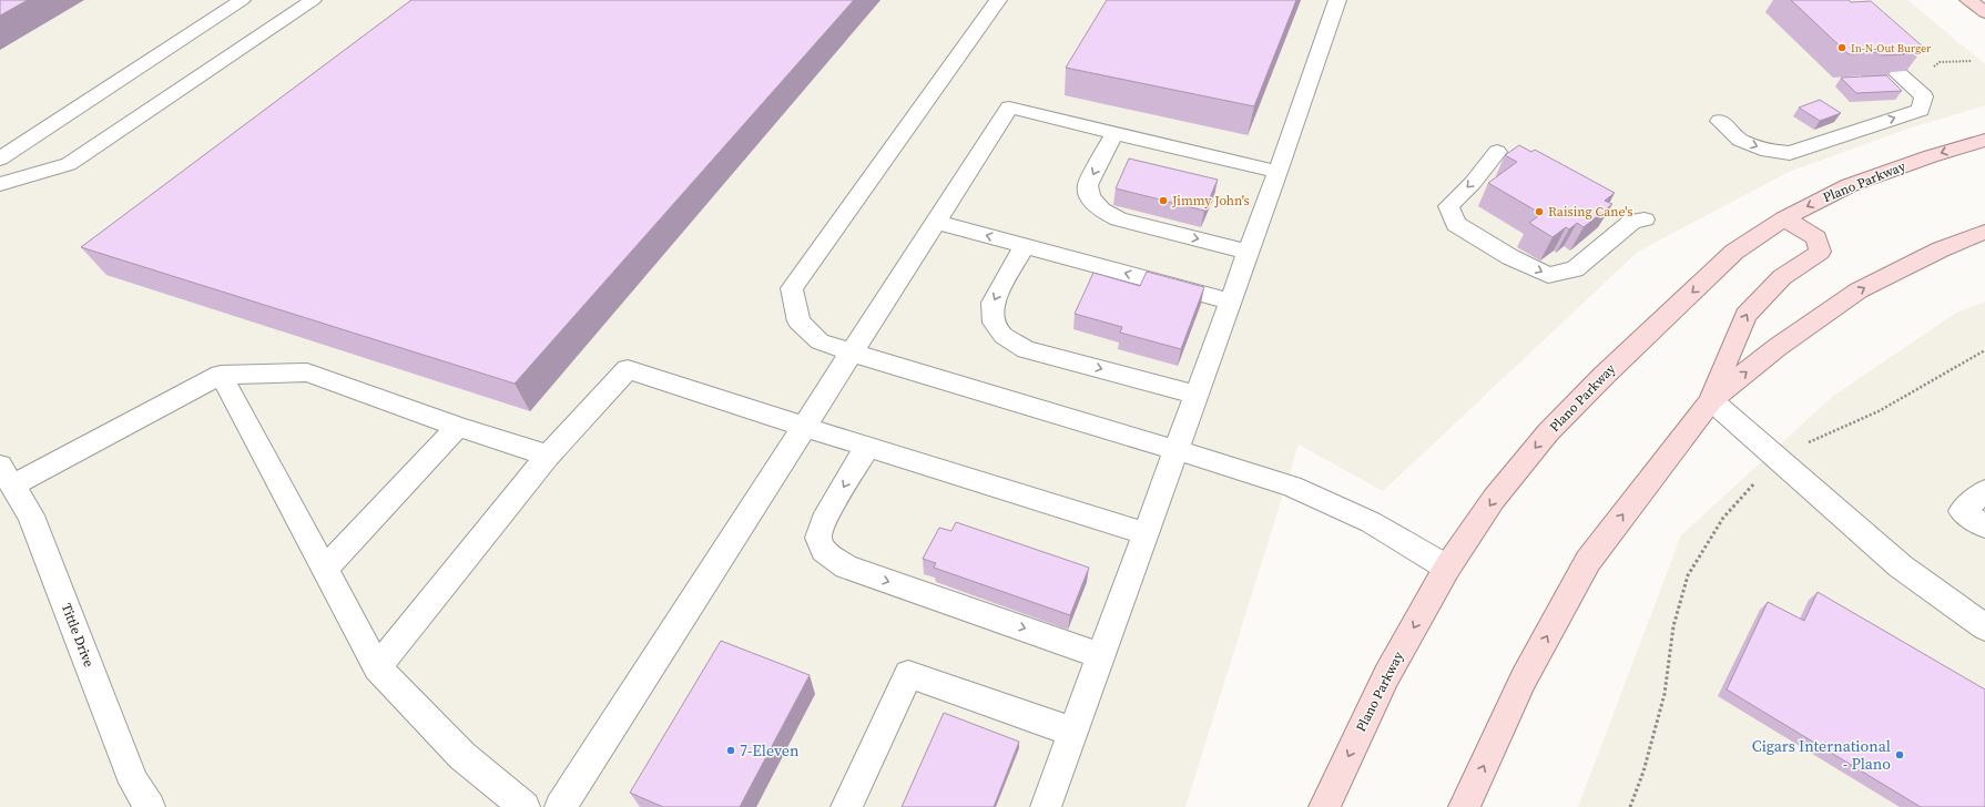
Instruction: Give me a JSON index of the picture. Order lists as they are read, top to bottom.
{
  "streets": {
    "main road": ["Plano Parkway"],
    "street": ["Tittle Drive"]
  },
  "places": [
    "In-N-Out Burger",
    "Jimmy John's",
    "Raising Cane's",
    "7-Eleven",
    "Cigars International - Plano"
  ]
}
